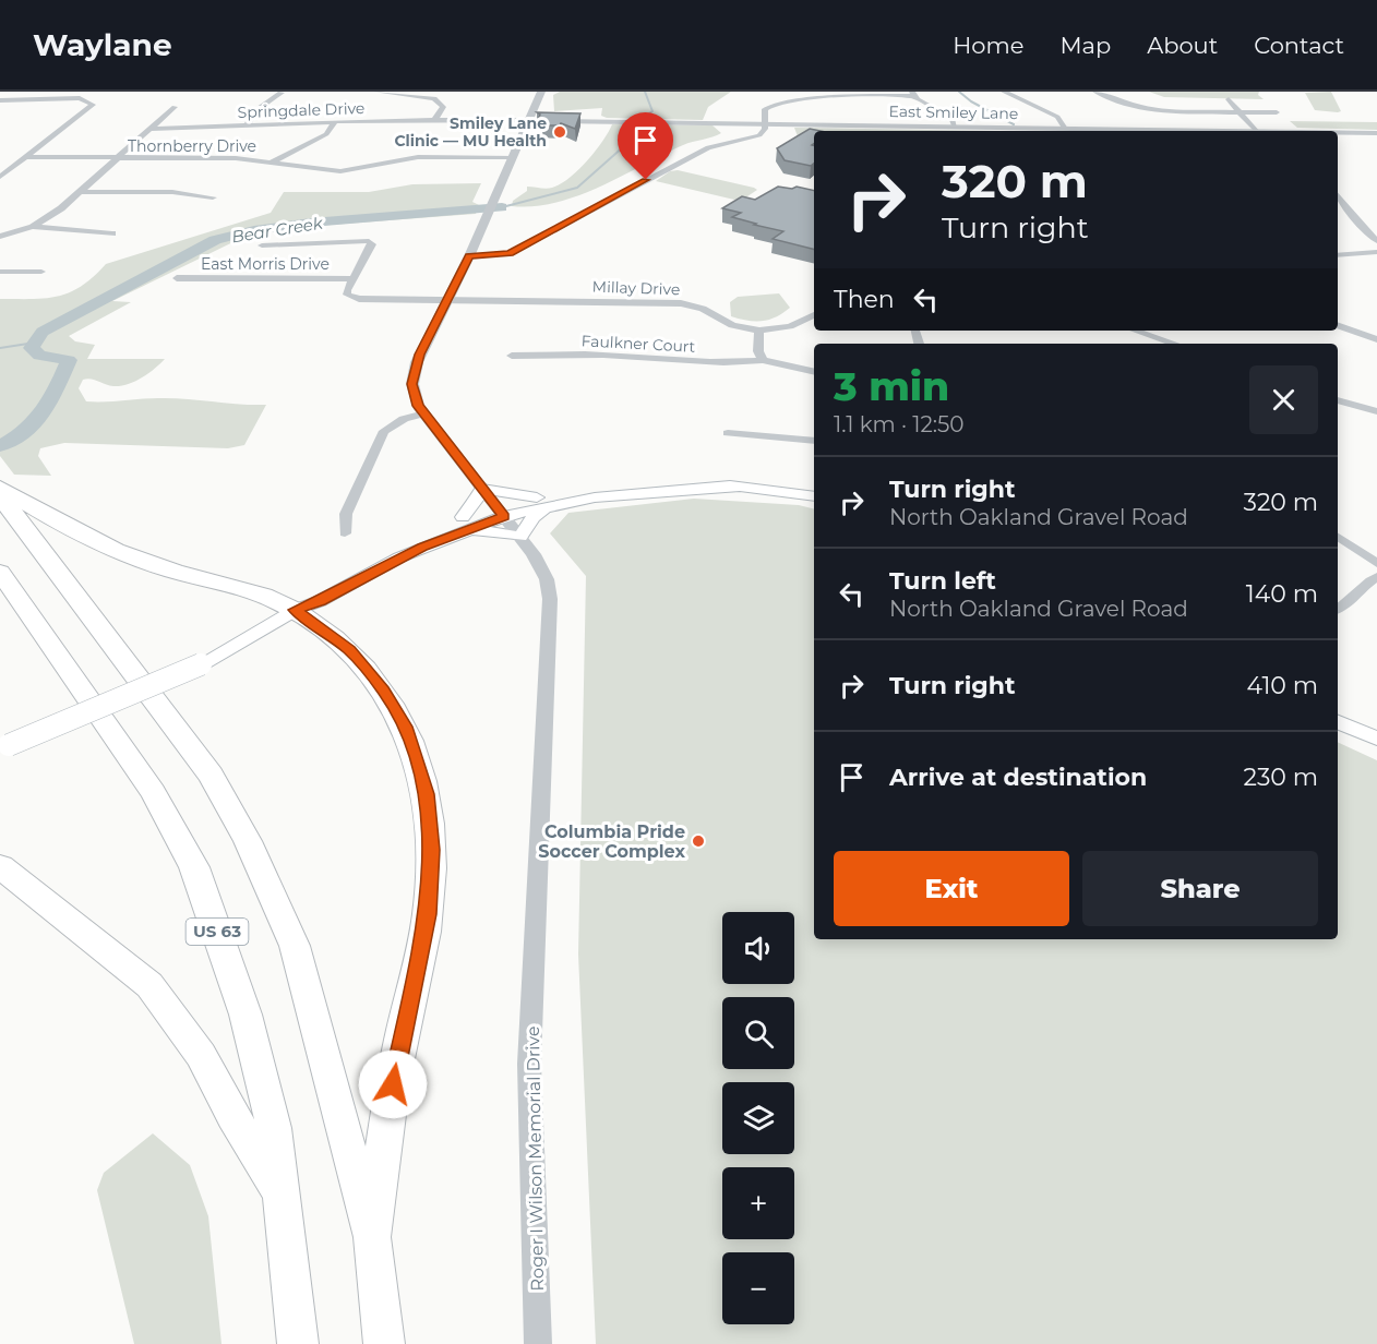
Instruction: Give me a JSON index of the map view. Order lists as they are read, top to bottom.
{
  "streets": {
    "highway": ["US 63"],
    "street": [
      "Springdale Drive",
      "East Smiley Lane",
      "Thornberry Drive",
      "East Morris Drive",
      "Millay Drive",
      "Faulkner Court",
      "Roger I Wilson Memorial Drive"
    ]
  },
  "crossings": [
    ["Springdale Drive", "Roger I Wilson Memorial Drive"],
    ["Thornberry Drive", "Roger I Wilson Memorial Drive"],
    ["East Morris Drive", "Millay Drive"],
    ["Millay Drive", "Roger I Wilson Memorial Drive"]
  ],
  "water": ["Bear Creek"],
  "places": ["Smiley Lane Clinic — MU Health", "Columbia Pride Soccer Complex"],
  "page": {
    "header": "Waylane",
    "nav": [
      "Home",
      "Map",
      "About",
      "Contact"
    ],
    "turn": ["320 m", "Turn right"],
    "then": "Then",
    "heading": ["3 min", "1.1 km · 12:50"],
    "list": [
      {
        "name": "Turn right",
        "note": "North Oakland Gravel Road",
        "value": "320 m"
      },
      {
        "name": "Turn left",
        "note": "North Oakland Gravel Road",
        "value": "140 m"
      },
      {
        "name": "Turn right",
        "value": "410 m"
      },
      {
        "name": "Arrive at destination",
        "value": "230 m"
      }
    ],
    "buttons": ["Exit", "Share"],
    "map_buttons": ["+", "−"]
  }
}
